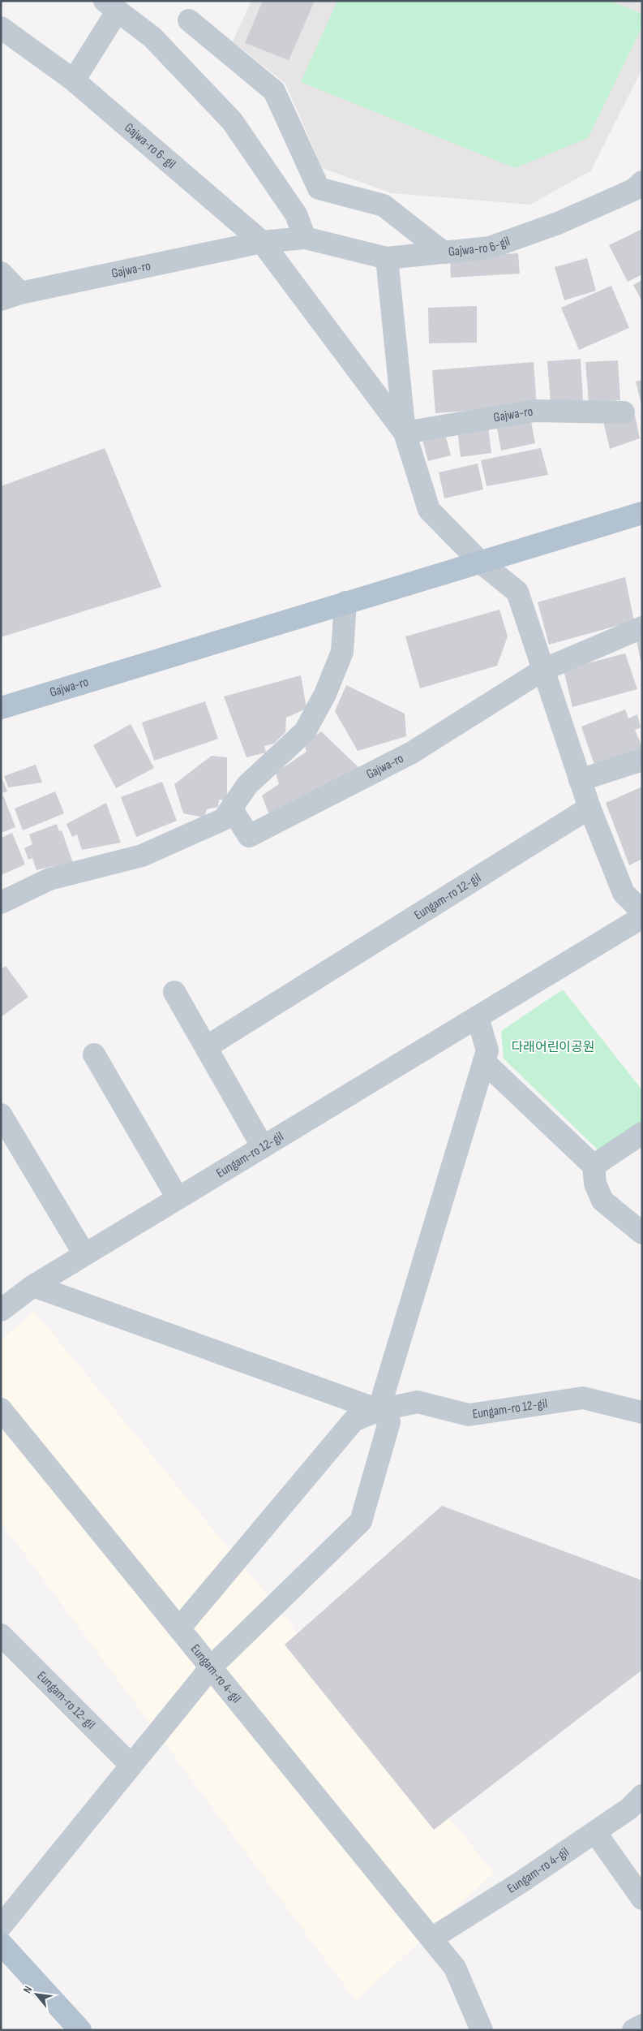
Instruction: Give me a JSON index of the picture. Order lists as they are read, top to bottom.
{
  "streets": {
    "main road": ["Gajwa-ro"],
    "street": ["Gajwa-ro 6-gil", "Eungam-ro 12-gil", "Eungam-ro 4-gil"]
  },
  "crossings": [
    ["Gajwa-ro 6-gil", "Gajwa-ro"],
    ["Eungam-ro 12-gil", "Eungam-ro 4-gil"]
  ],
  "parks": ["다래어린이공원"],
  "north": "top left"
}
